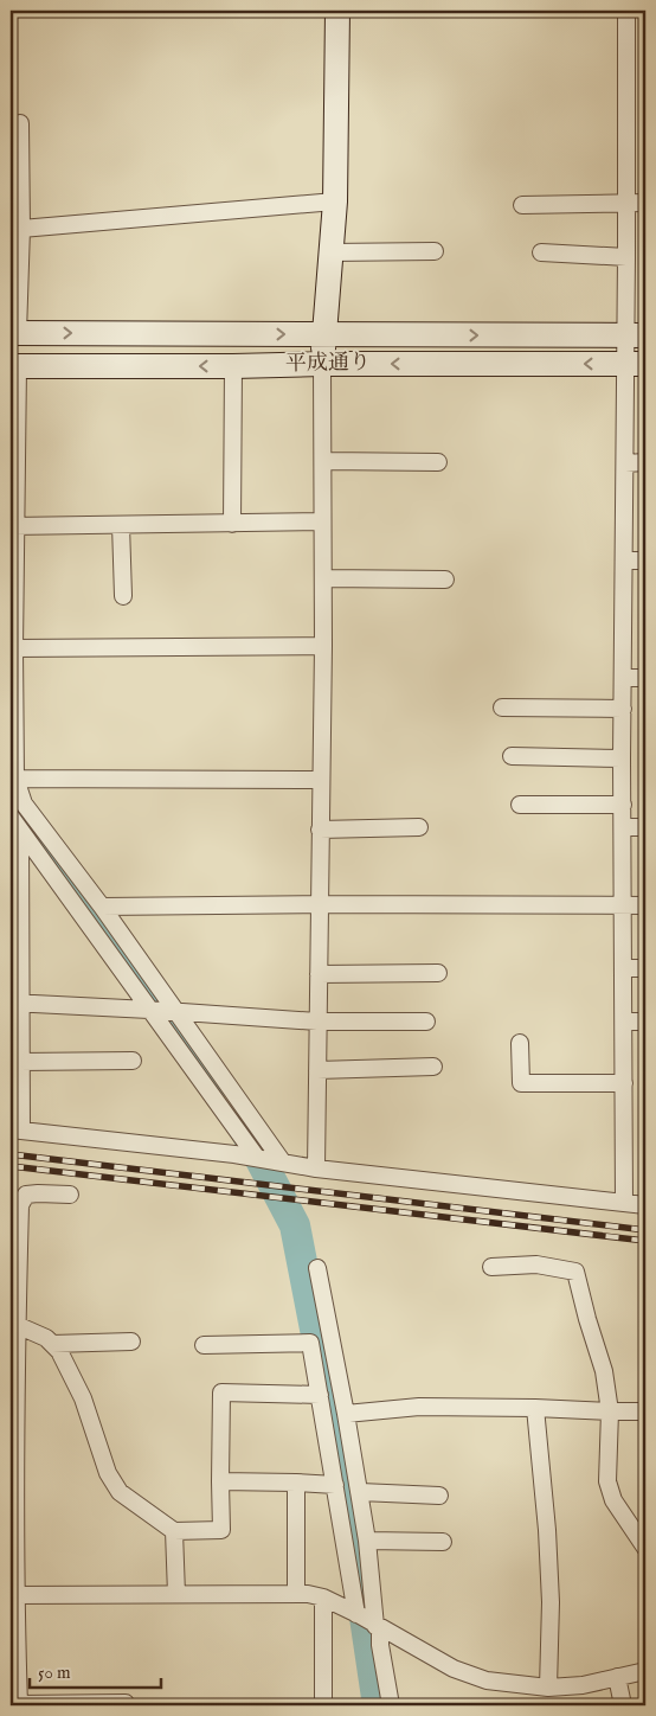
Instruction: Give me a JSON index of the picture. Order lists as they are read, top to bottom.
{
  "streets": {
    "street": ["平成通り"]
  },
  "scale_bar": "50 m"
}
